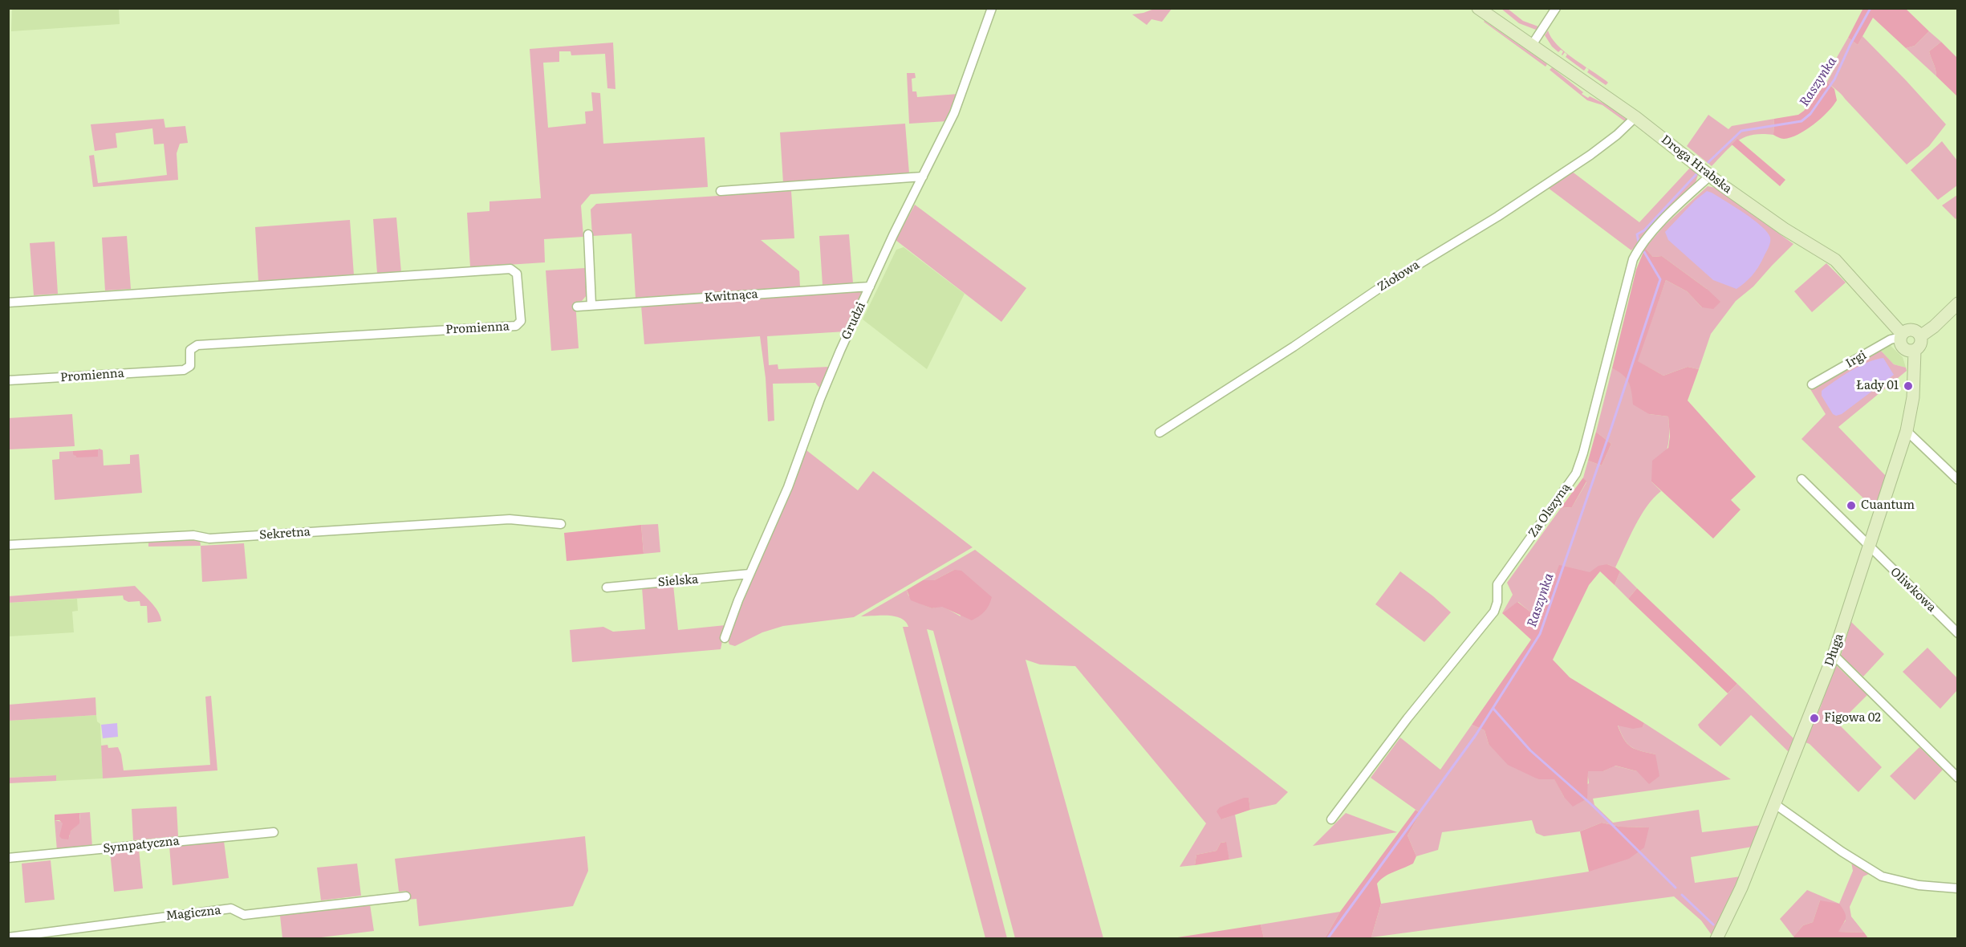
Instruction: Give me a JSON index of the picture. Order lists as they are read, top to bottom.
{
  "streets": {
    "street": [
      "Droga Hrabska",
      "Ziołowa",
      "Kwitnąca",
      "Grudzi",
      "Promienna",
      "Irgi",
      "Za Olszyną",
      "Sekretna",
      "Sielska",
      "Oliwkowa",
      "Długa",
      "Sympatyczna",
      "Magiczna"
    ]
  },
  "crossings": [
    ["Droga Hrabska", "Ziołowa"],
    ["Droga Hrabska", "Irgi"],
    ["Droga Hrabska", "Za Olszyną"],
    ["Droga Hrabska", "Długa"],
    ["Kwitnąca", "Grudzi"],
    ["Grudzi", "Sielska"],
    ["Irgi", "Długa"],
    ["Oliwkowa", "Długa"]
  ],
  "water": ["Raszynka"],
  "places": ["Łady 01", "Cuantum", "Figowa 02"]
}
